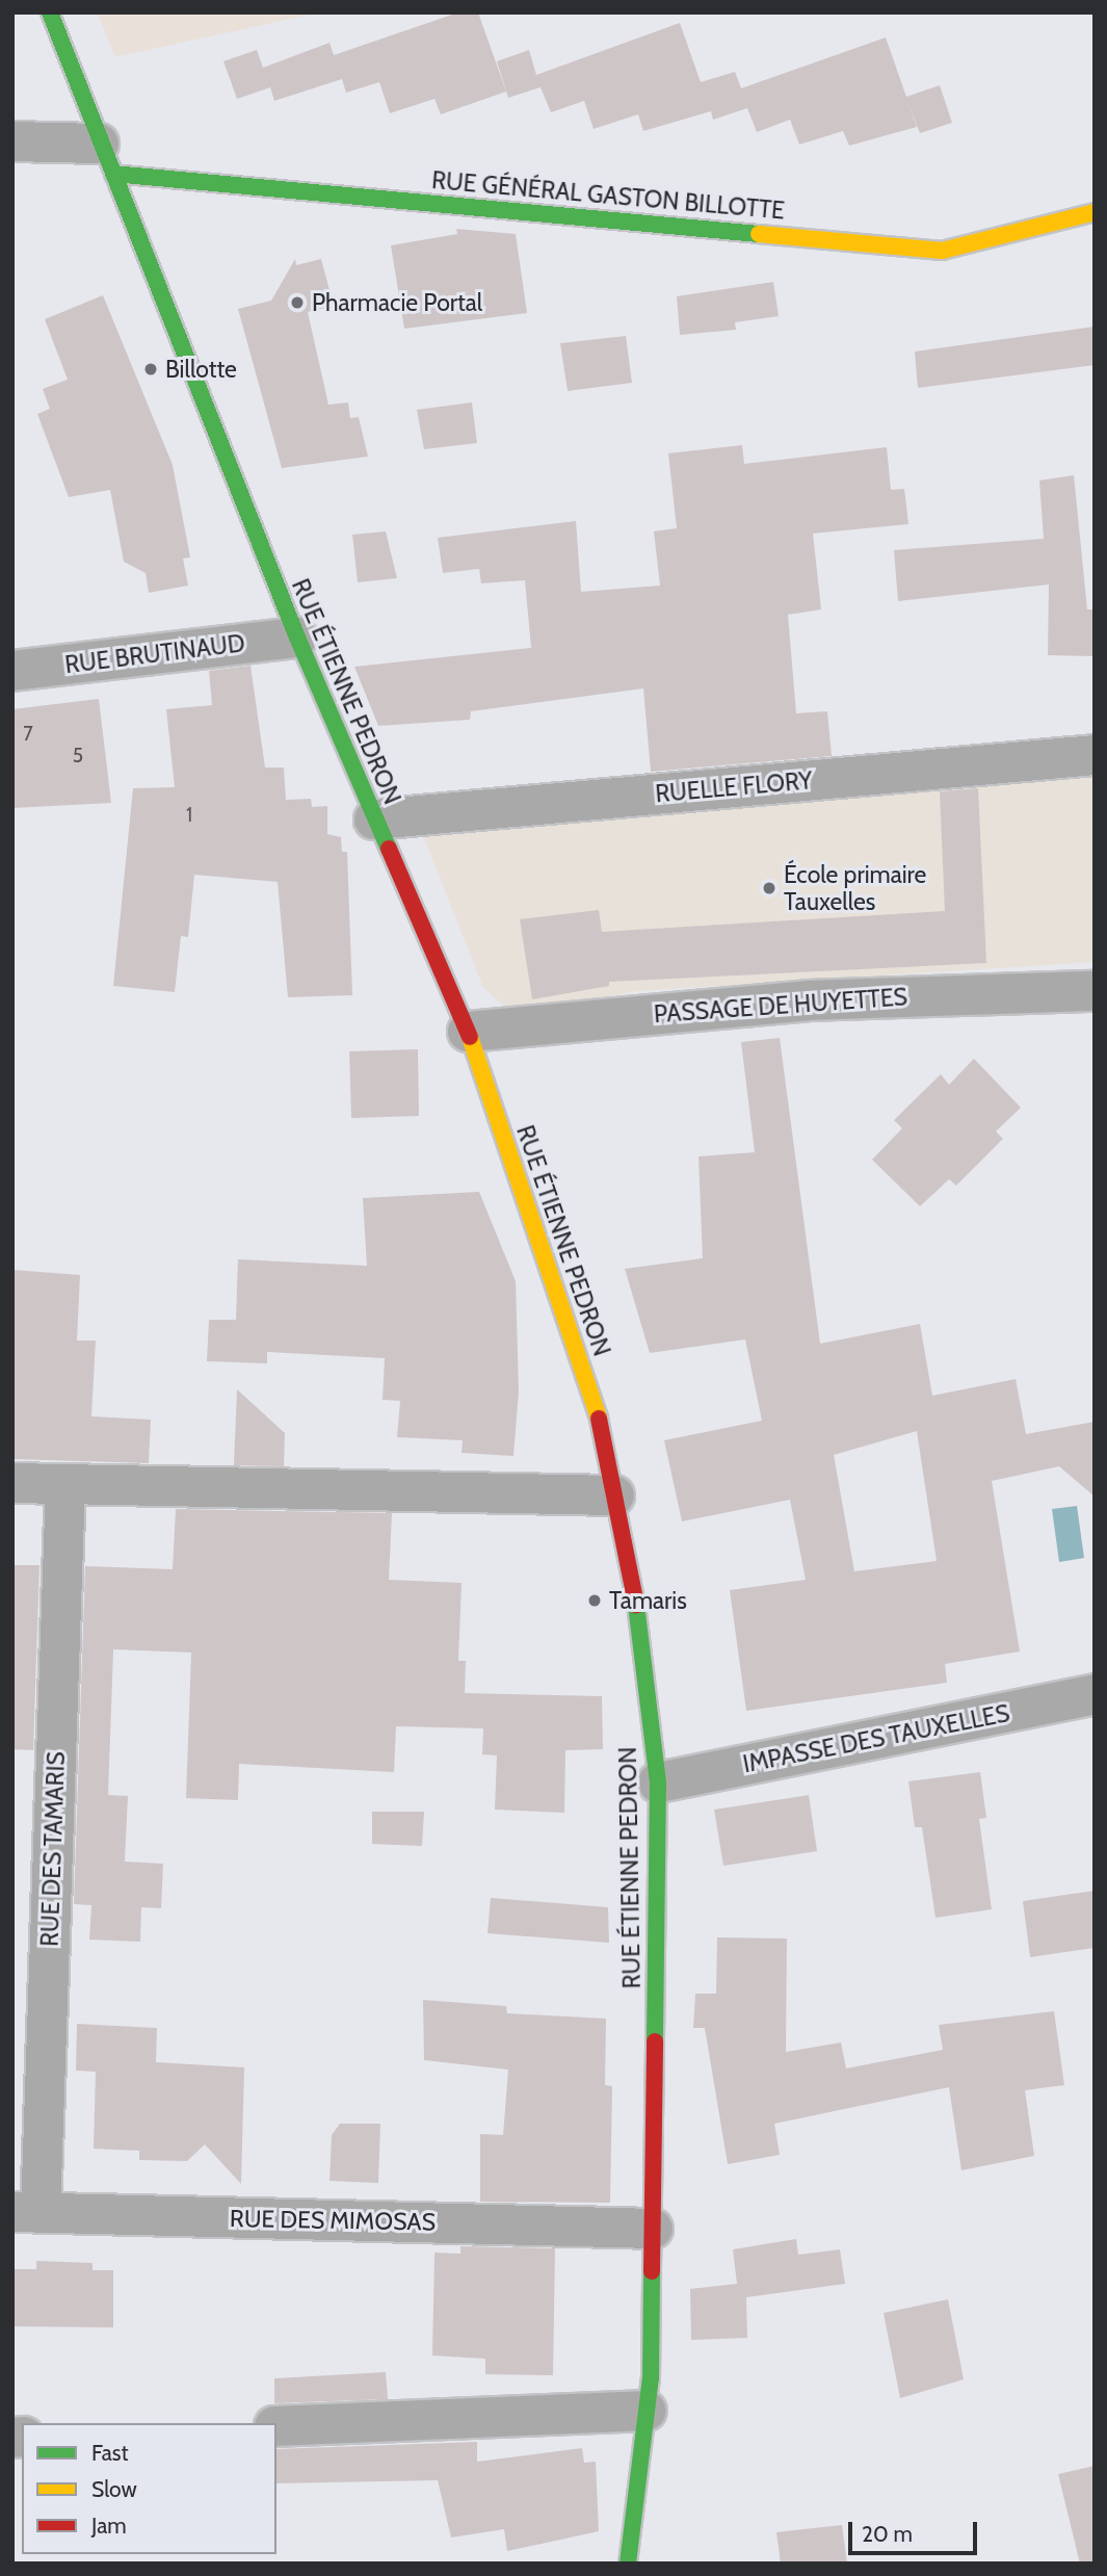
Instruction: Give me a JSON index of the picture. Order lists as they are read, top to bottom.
{
  "streets": {
    "street": [
      "RUE GÉNÉRAL GASTON BILLOTTE",
      "RUE BRUTINAUD",
      "RUE ÉTIENNE PEDRON",
      "RUELLE FLORY",
      "PASSAGE DE HUYETTES",
      "IMPASSE DES TAUXELLES",
      "RUE DES TAMARIS",
      "RUE DES MIMOSAS"
    ]
  },
  "crossings": [
    ["RUE GÉNÉRAL GASTON BILLOTTE", "RUE ÉTIENNE PEDRON"],
    ["RUE BRUTINAUD", "RUE ÉTIENNE PEDRON"],
    ["RUE ÉTIENNE PEDRON", "RUELLE FLORY"],
    ["RUE ÉTIENNE PEDRON", "PASSAGE DE HUYETTES"],
    ["RUE ÉTIENNE PEDRON", "IMPASSE DES TAUXELLES"],
    ["RUE ÉTIENNE PEDRON", "RUE DES MIMOSAS"],
    ["RUE DES TAMARIS", "RUE DES MIMOSAS"]
  ],
  "places": [
    "Pharmacie Portal",
    "Billotte",
    "École primaire Tauxelles",
    "Tamaris"
  ],
  "house_numbers": ["7", "5", "1"],
  "legend": ["Fast", "Slow", "Jam"],
  "scale_bar": "20 m"
}
